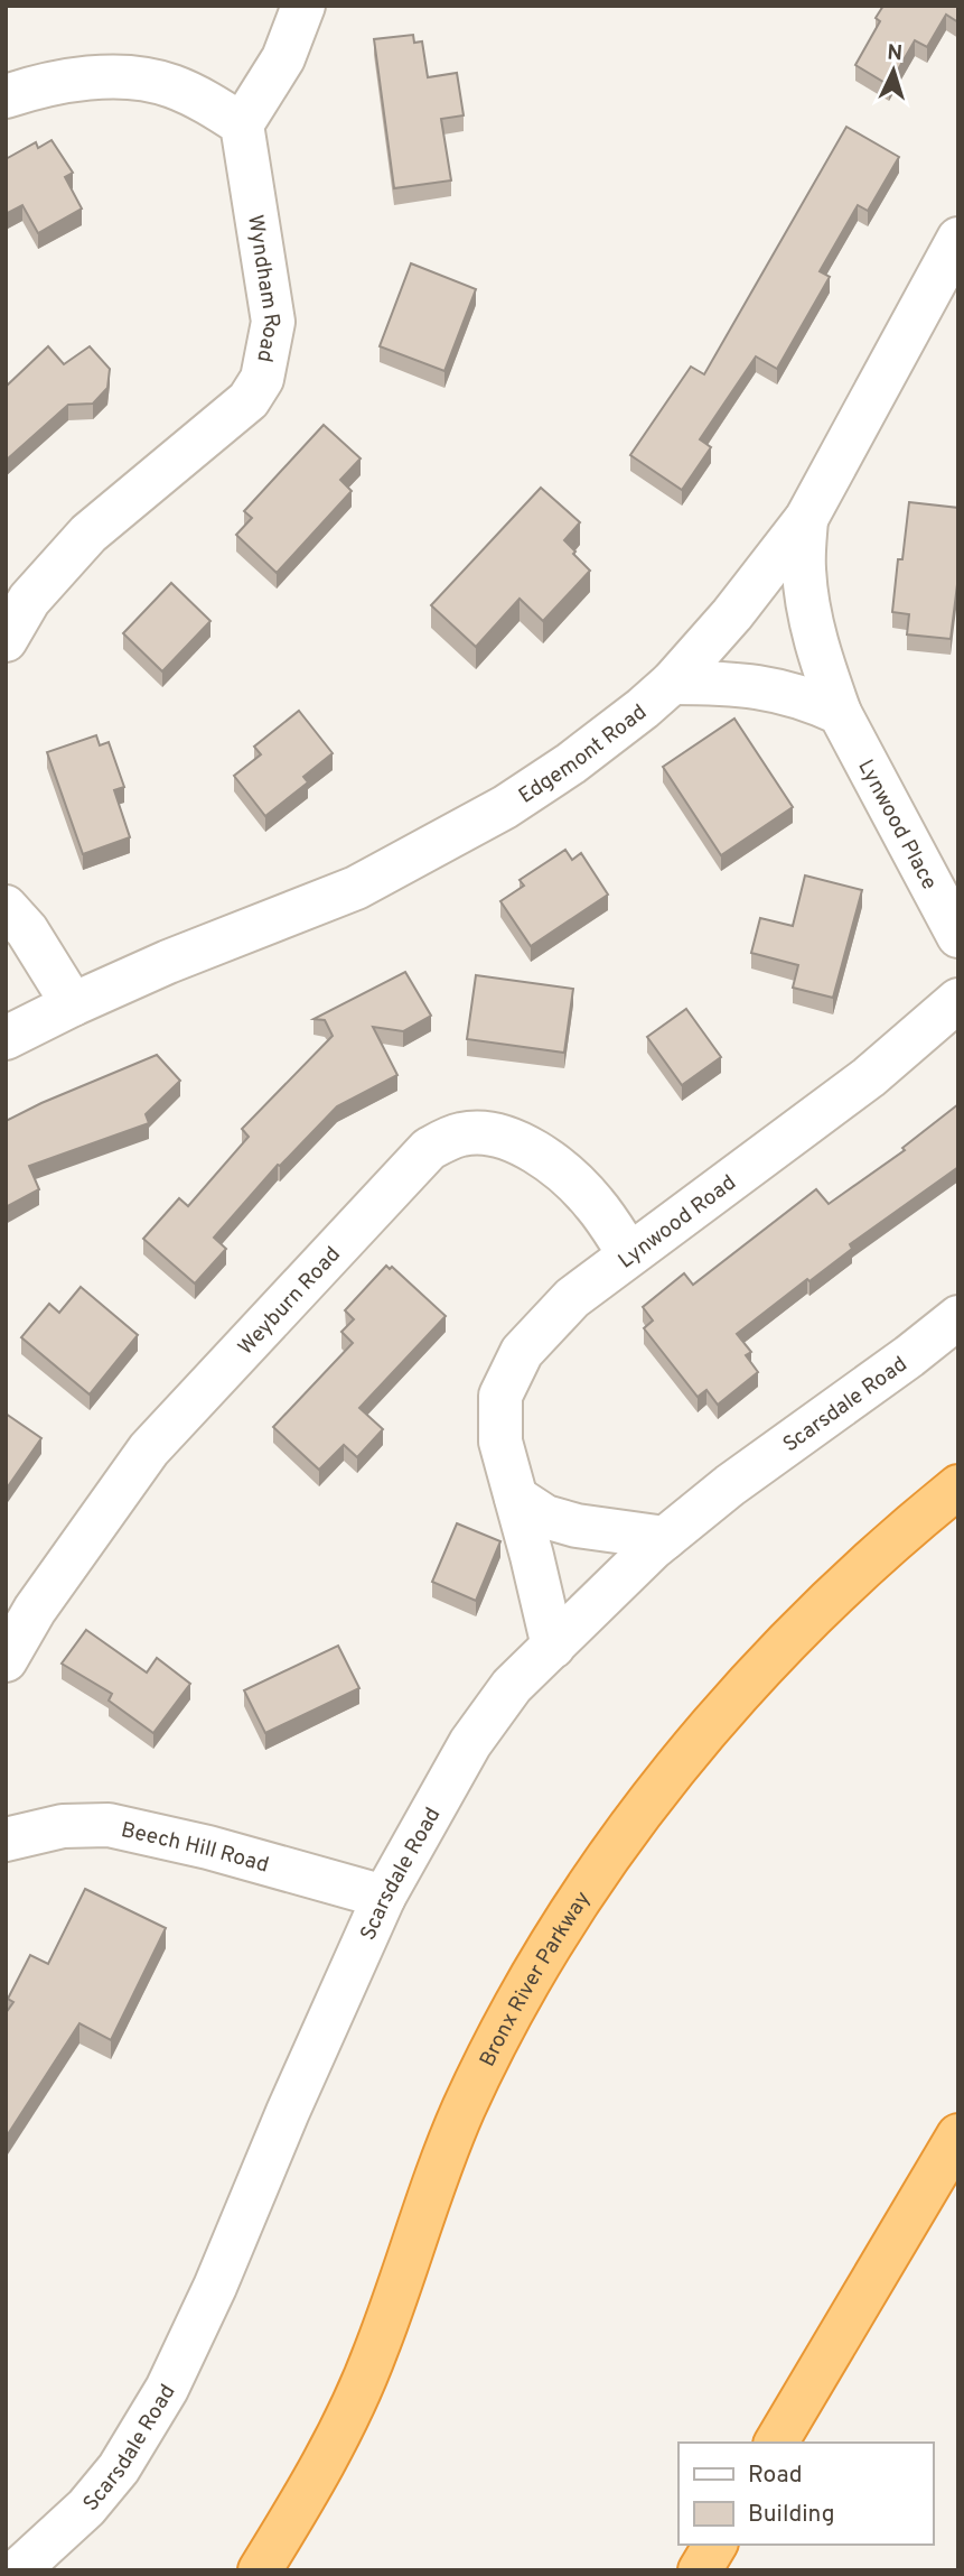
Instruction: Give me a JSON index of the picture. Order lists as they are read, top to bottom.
{
  "streets": {
    "highway": ["Bronx River Parkway"],
    "street": [
      "Wyndham Road",
      "Edgemont Road",
      "Lynwood Place",
      "Lynwood Road",
      "Weyburn Road",
      "Scarsdale Road",
      "Beech Hill Road"
    ]
  },
  "crossings": [
    ["Edgemont Road", "Lynwood Place"],
    ["Lynwood Road", "Weyburn Road"],
    ["Lynwood Road", "Scarsdale Road"],
    ["Scarsdale Road", "Beech Hill Road"]
  ],
  "legend": ["Road", "Building"],
  "north": "top"
}
